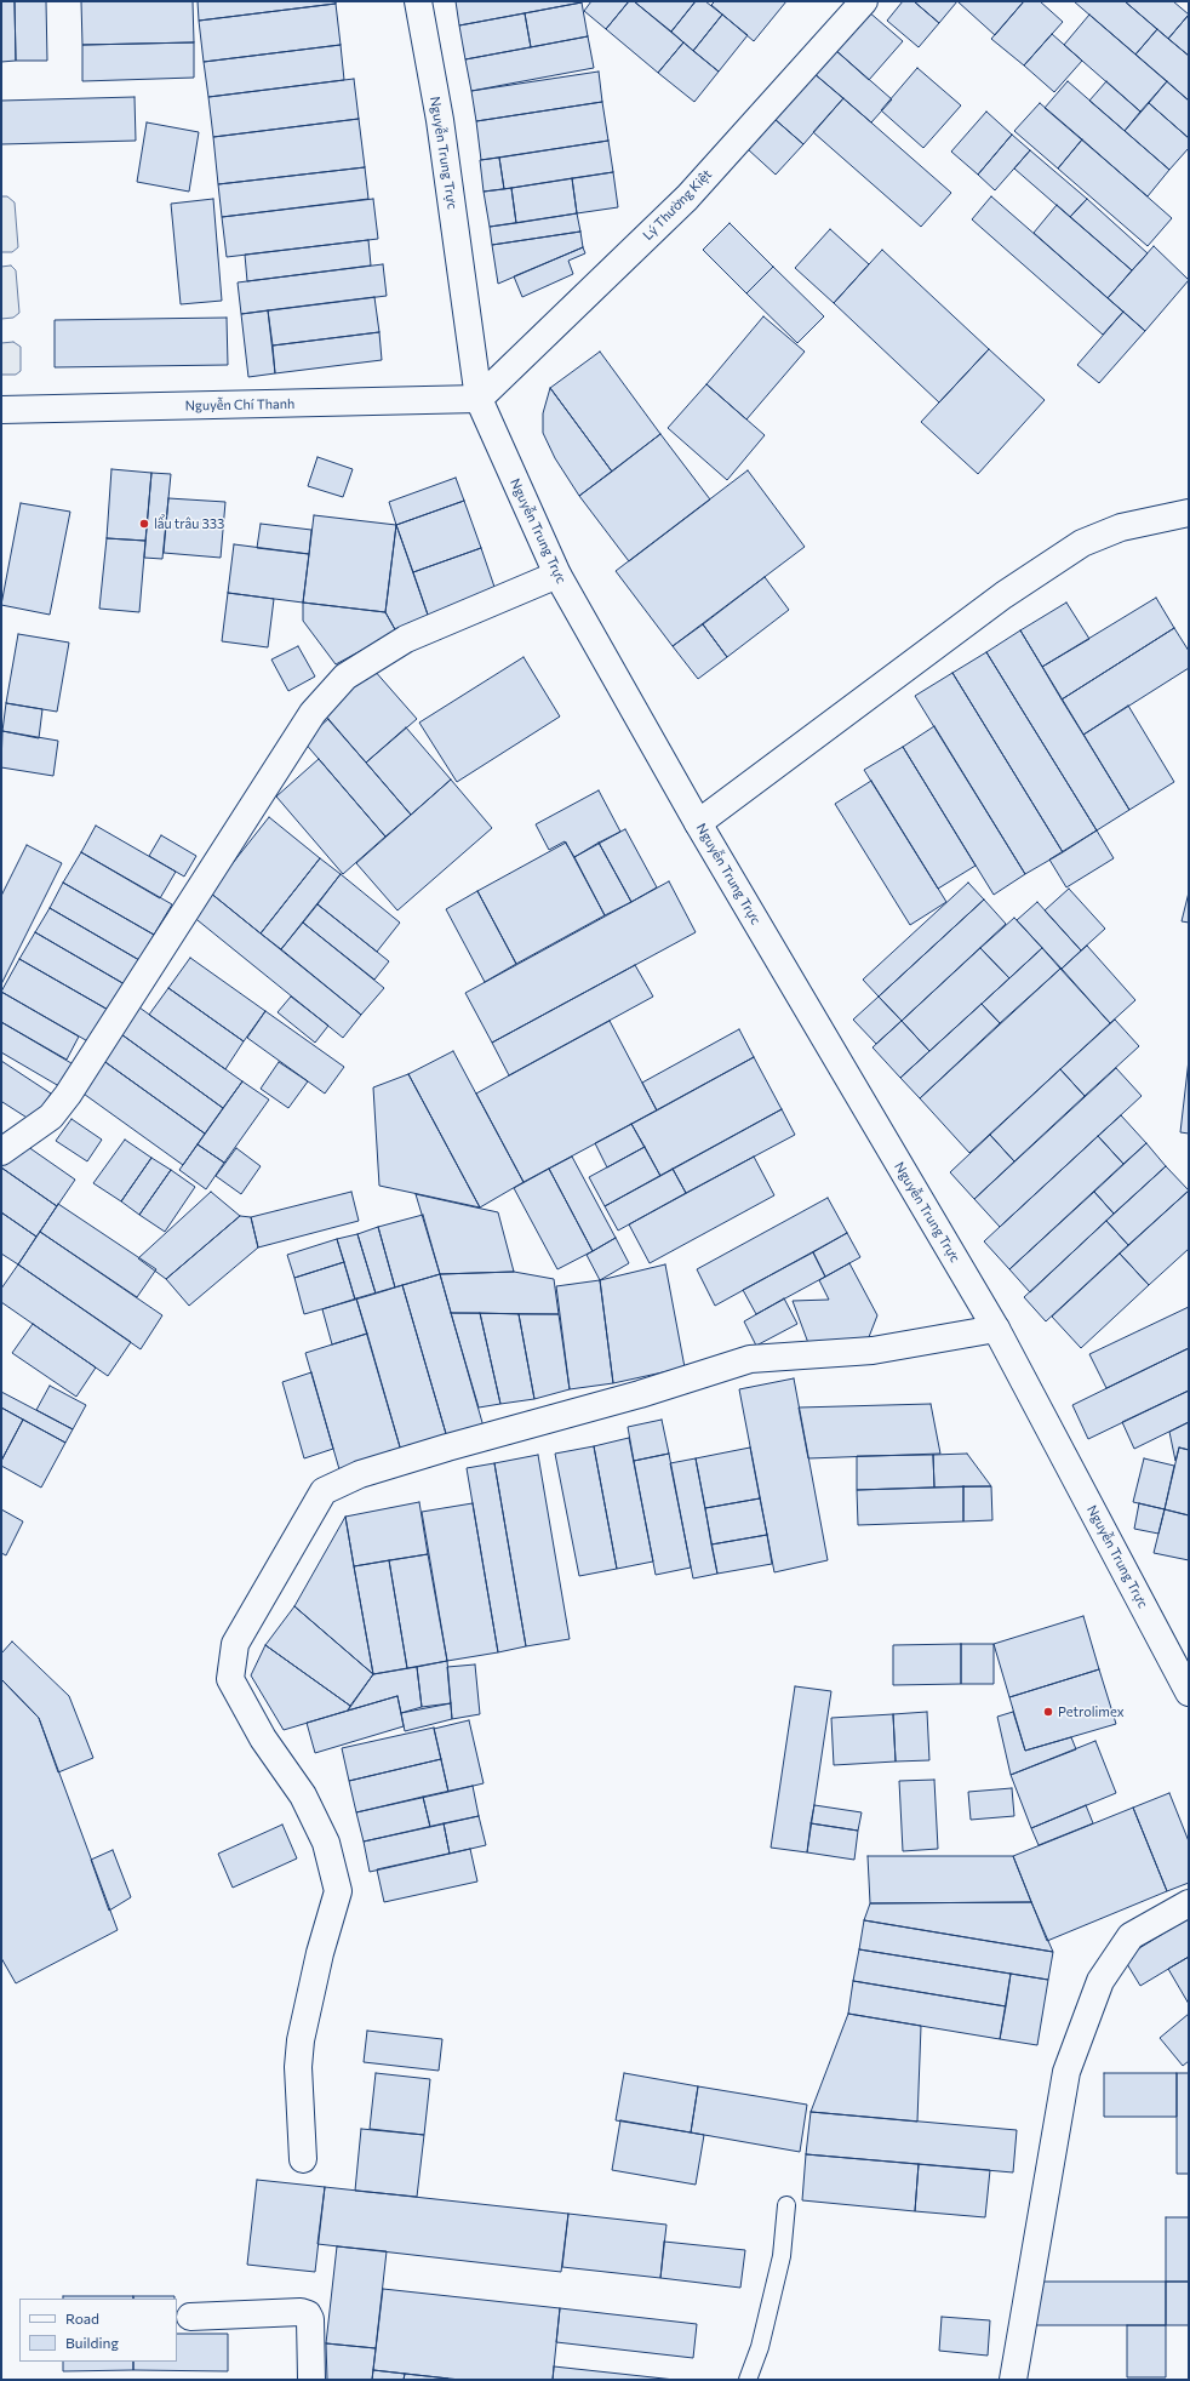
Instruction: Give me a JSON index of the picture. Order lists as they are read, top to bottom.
{
  "streets": {
    "street": ["Nguyễn Trung Trực", "Lý Thường Kiệt", "Nguyễn Chí Thanh"]
  },
  "crossings": [
    ["Nguyễn Trung Trực", "Lý Thường Kiệt"],
    ["Nguyễn Trung Trực", "Nguyễn Chí Thanh"],
    ["Lý Thường Kiệt", "Nguyễn Chí Thanh"]
  ],
  "places": ["lẩu trâu 333", "Petrolimex"],
  "legend": ["Road", "Building"]
}
